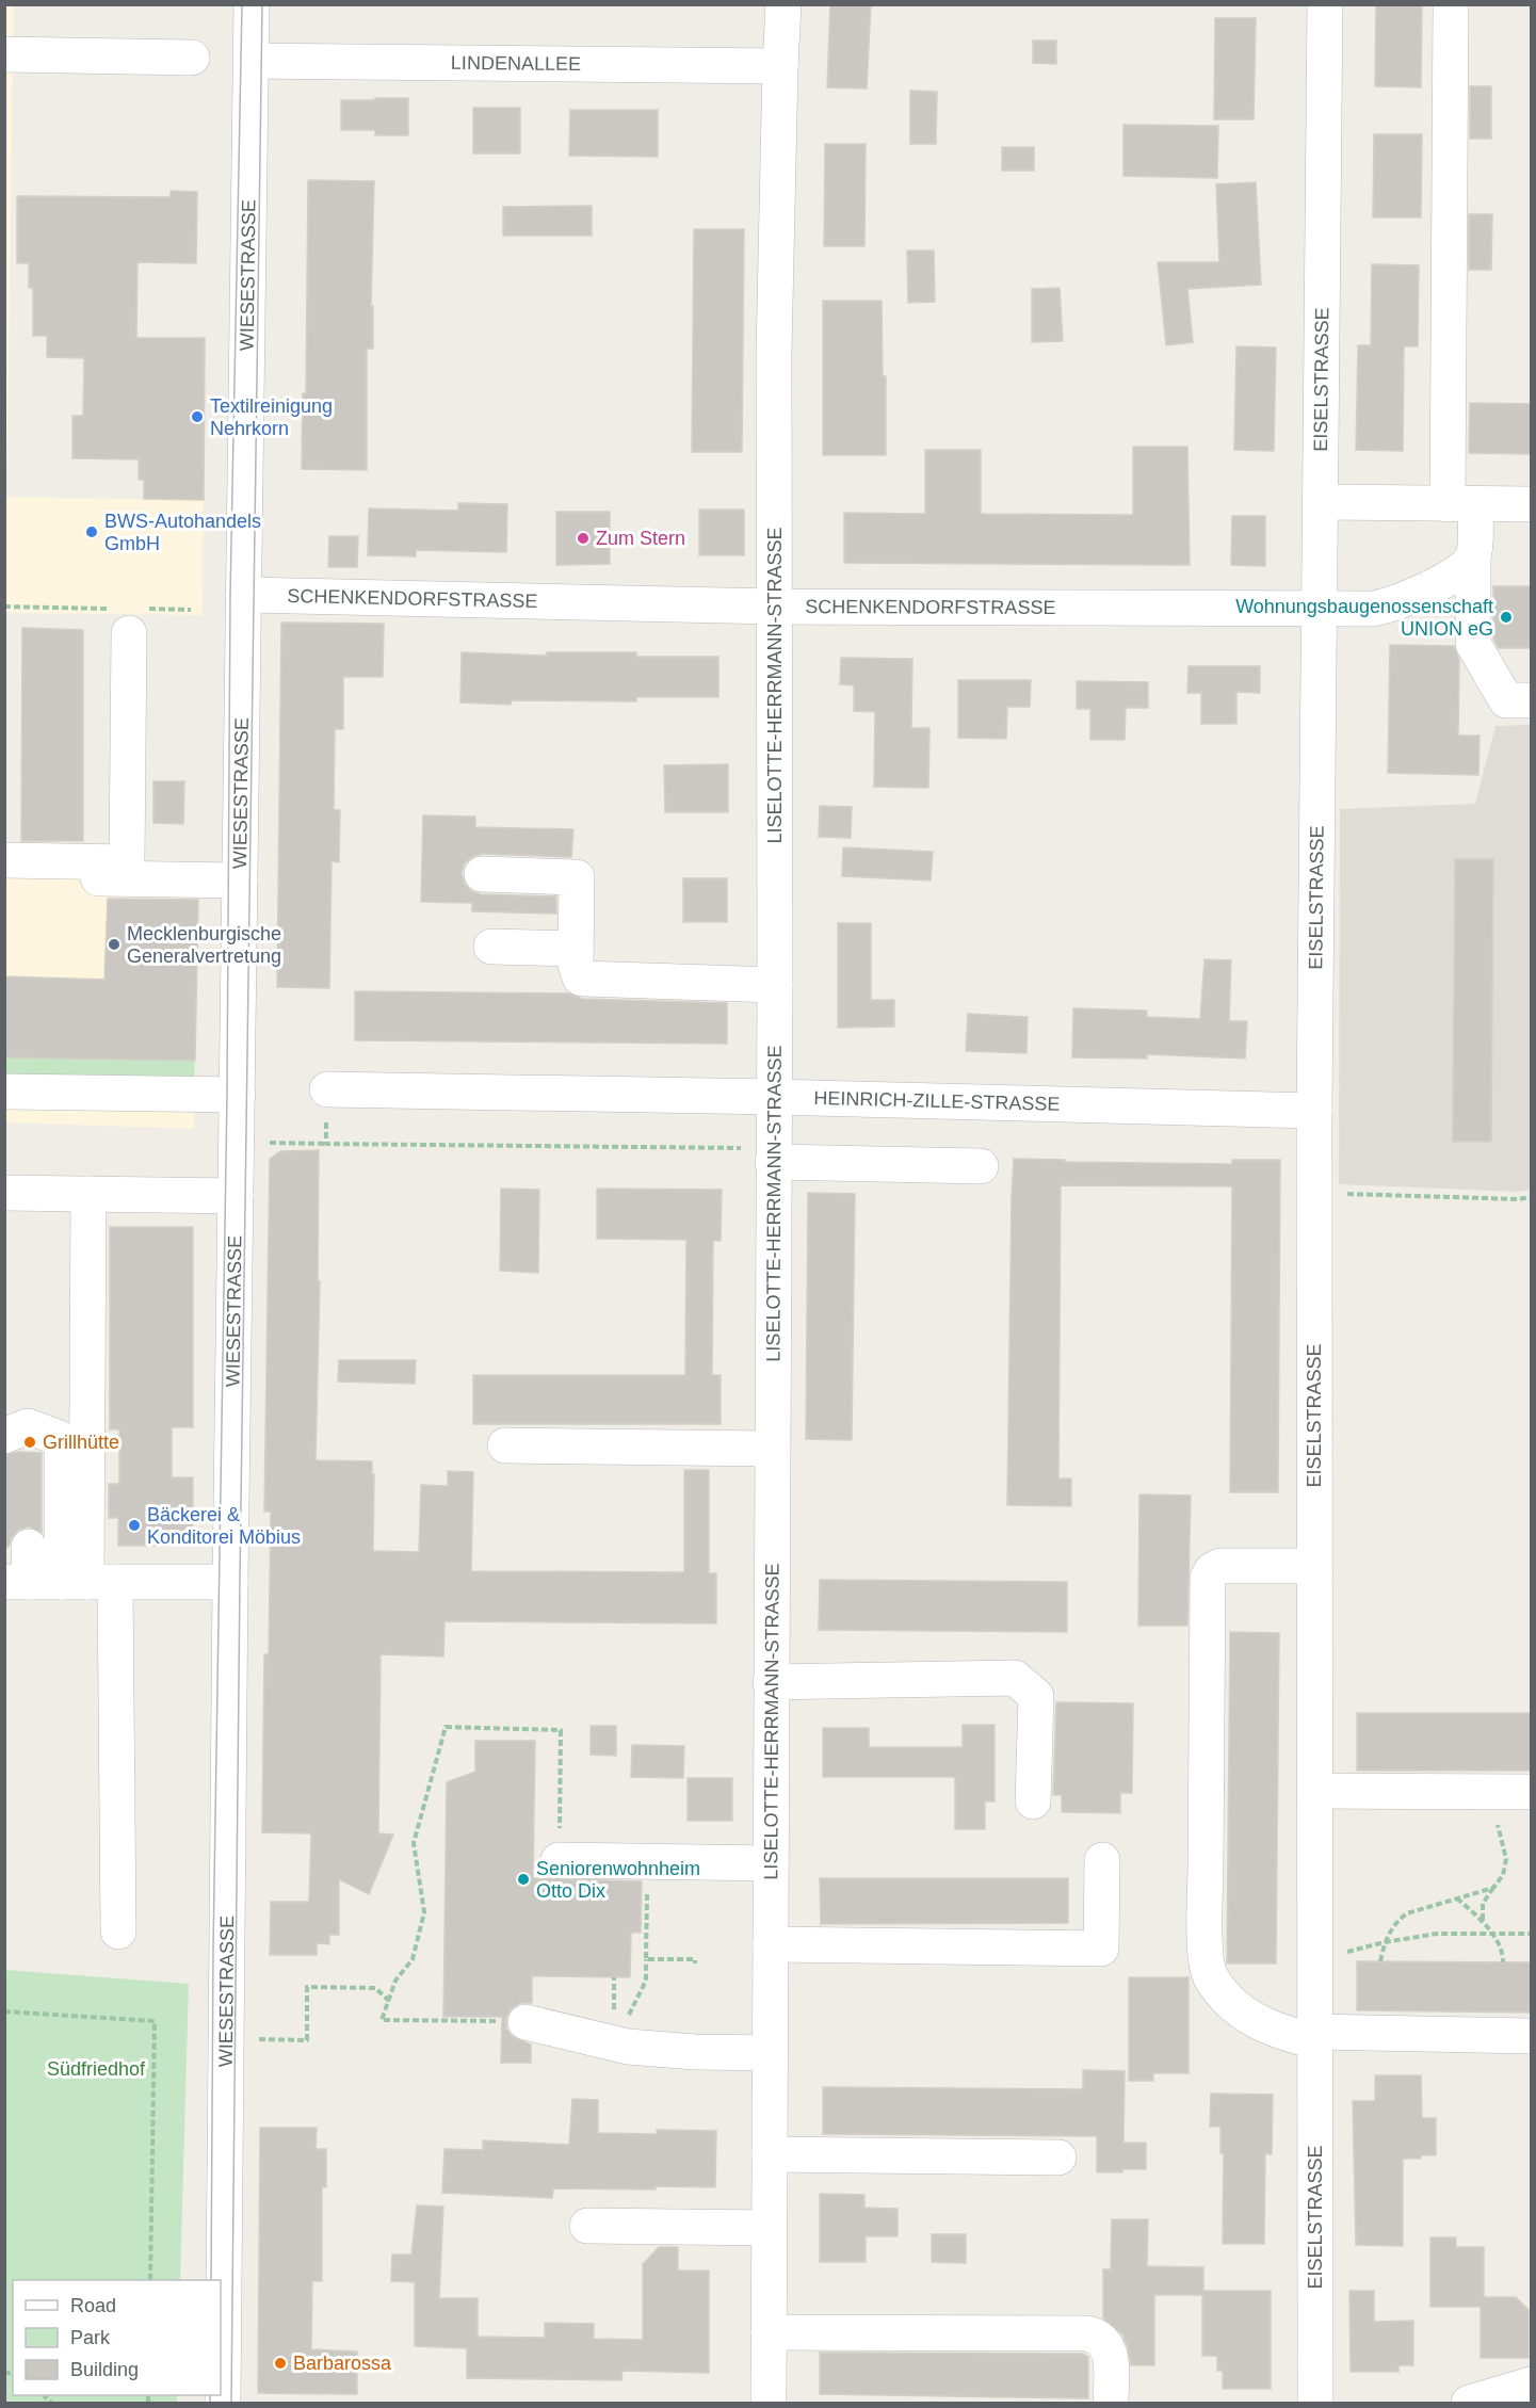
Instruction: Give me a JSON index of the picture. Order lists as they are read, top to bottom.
{
  "streets": {
    "street": [
      "LINDENALLEE",
      "WIESESTRASSE",
      "EISELSTRASSE",
      "SCHENKENDORFSTRASSE",
      "LISELOTTE-HERRMANN-STRASSE",
      "HEINRICH-ZILLE-STRASSE"
    ]
  },
  "crossings": [
    ["LINDENALLEE", "WIESESTRASSE"],
    ["LINDENALLEE", "LISELOTTE-HERRMANN-STRASSE"],
    ["WIESESTRASSE", "SCHENKENDORFSTRASSE"],
    ["EISELSTRASSE", "SCHENKENDORFSTRASSE"],
    ["EISELSTRASSE", "HEINRICH-ZILLE-STRASSE"],
    ["SCHENKENDORFSTRASSE", "LISELOTTE-HERRMANN-STRASSE"],
    ["LISELOTTE-HERRMANN-STRASSE", "HEINRICH-ZILLE-STRASSE"]
  ],
  "parks": ["Südfriedhof"],
  "places": [
    "Textilreinigung Nehrkorn",
    "BWS-Autohandels GmbH",
    "Zum Stern",
    "Wohnungsbaugenossenschaft UNION eG",
    "Mecklenburgische Generalvertretung",
    "Grillhütte",
    "Bäckerei & Konditorei Möbius",
    "Seniorenwohnheim Otto Dix",
    "Barbarossa"
  ],
  "legend": ["Road", "Park", "Building"]
}
